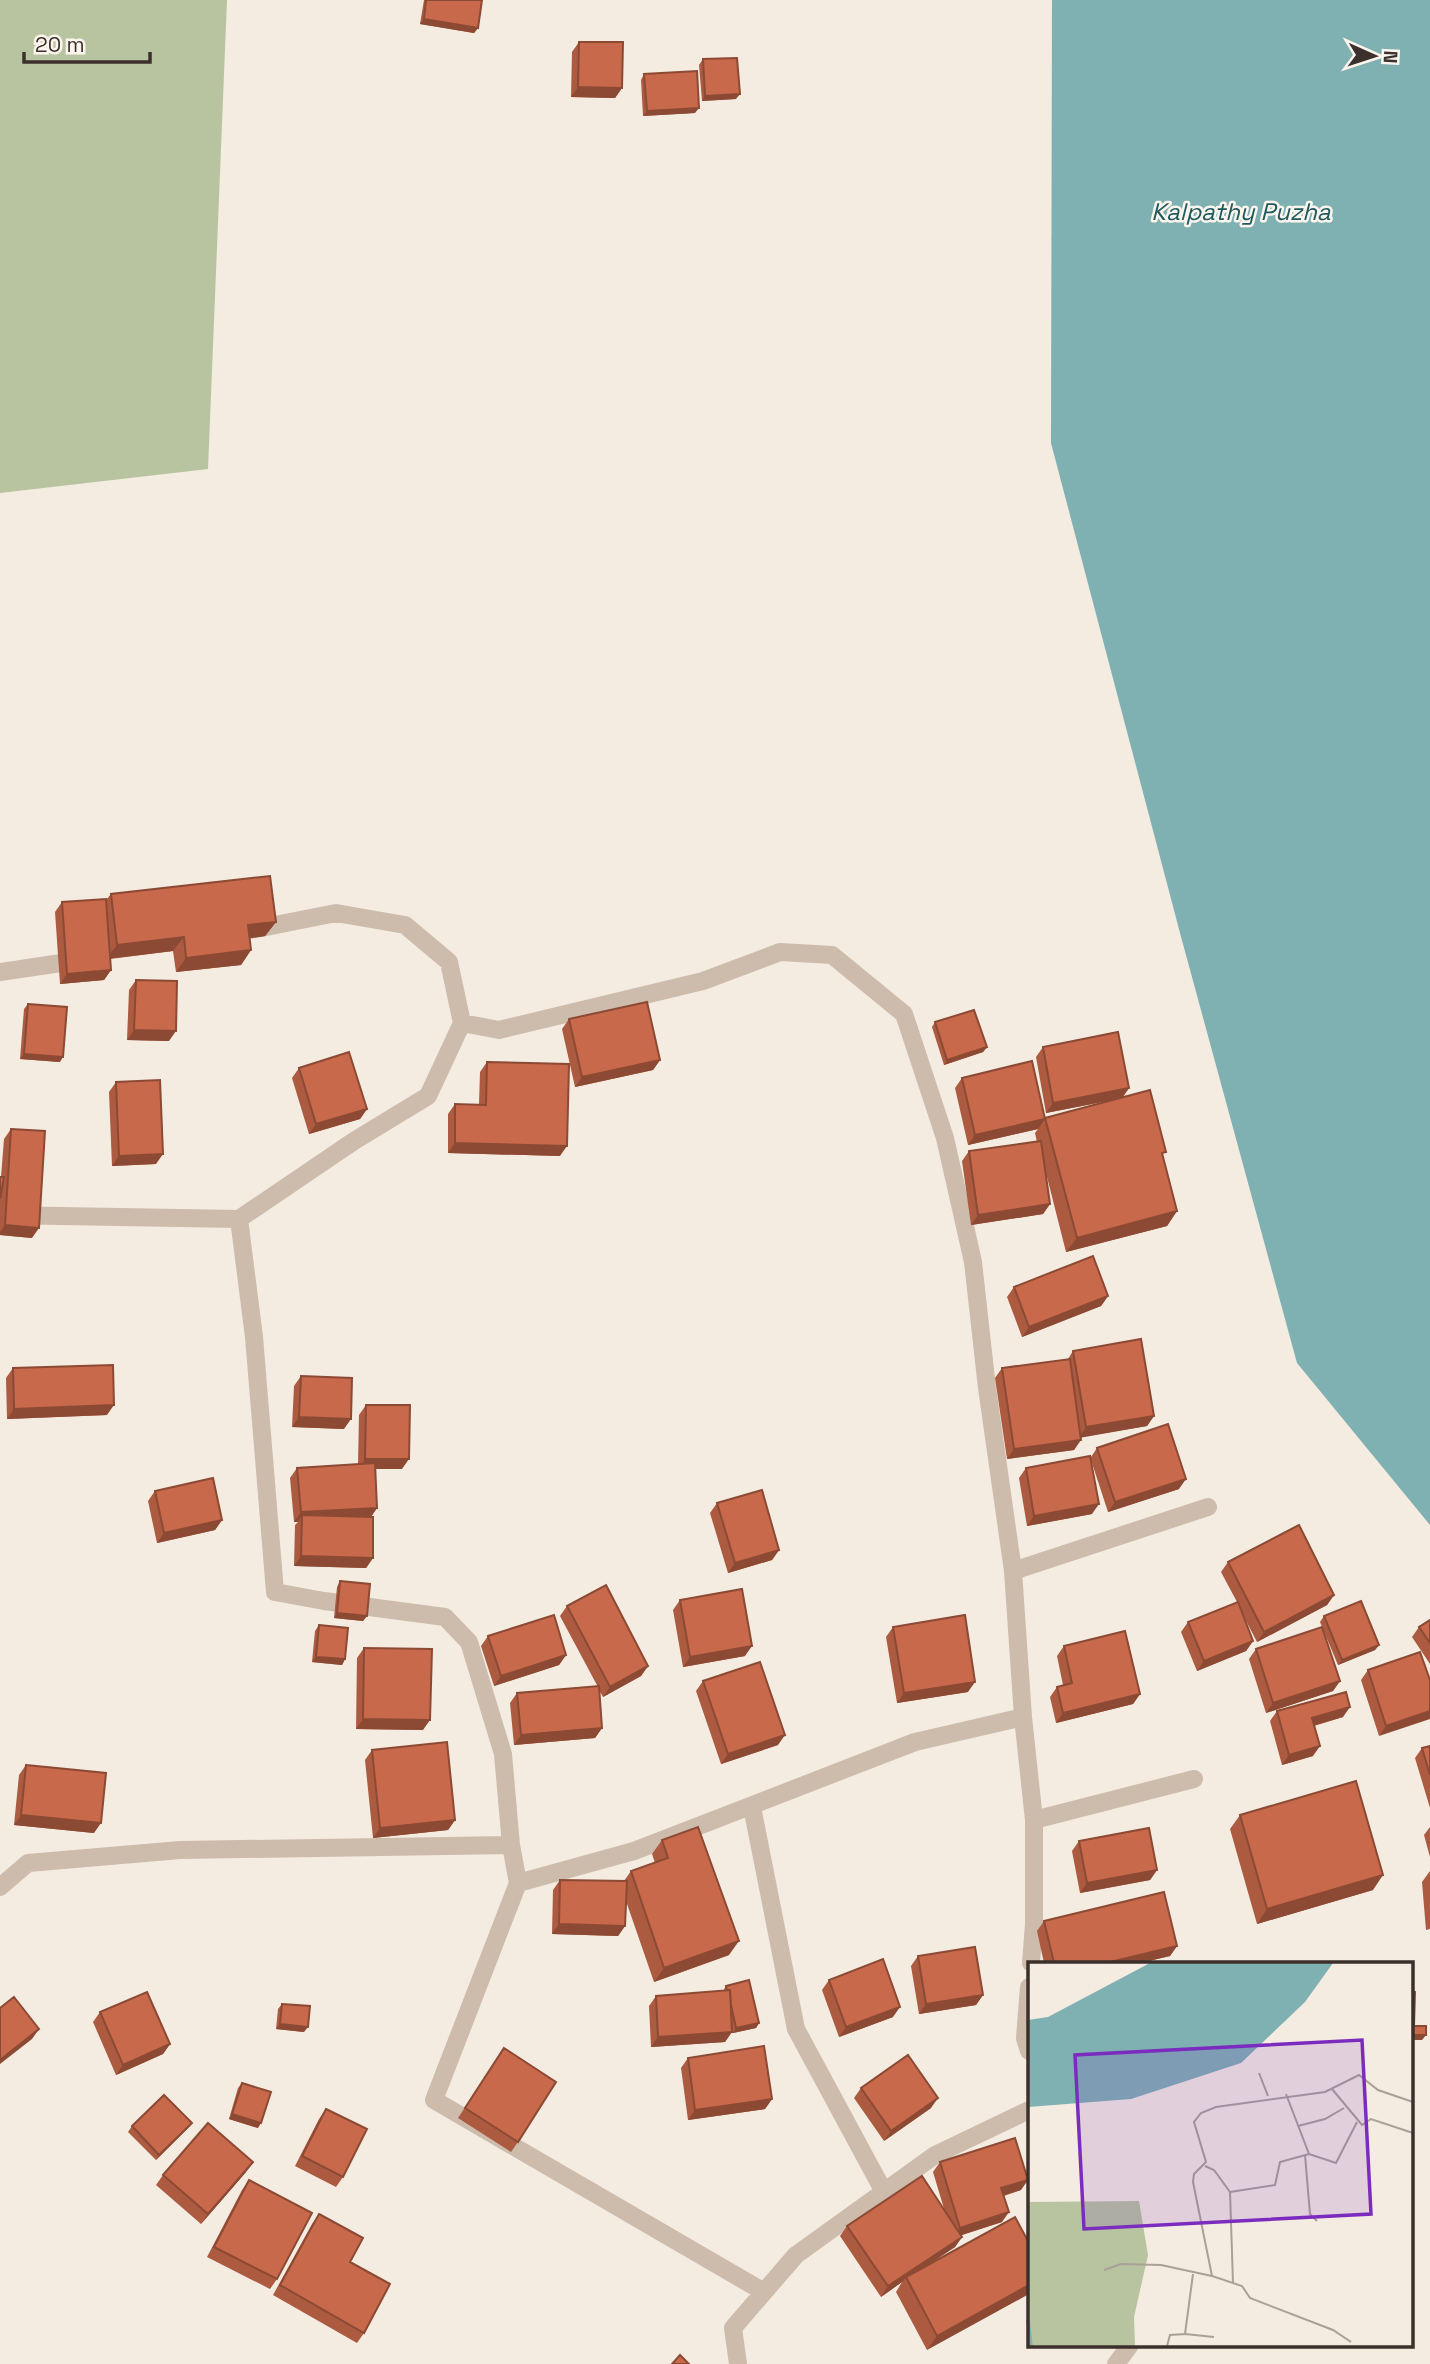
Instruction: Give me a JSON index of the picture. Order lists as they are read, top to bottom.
{
  "water": ["Kalpathy Puzha"],
  "scale_bar": "20 m",
  "north": "right"
}
